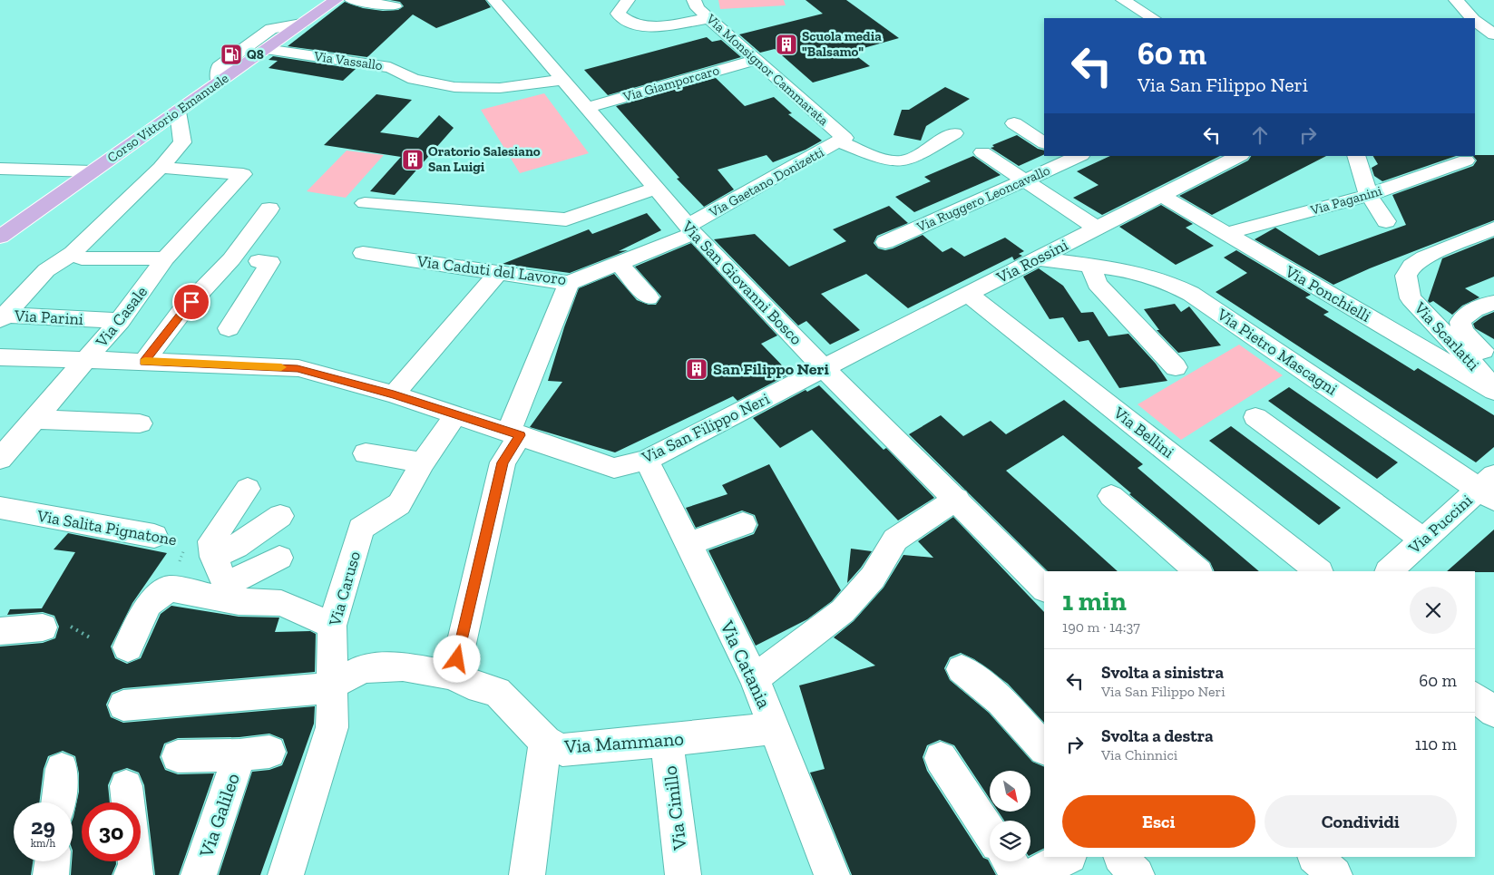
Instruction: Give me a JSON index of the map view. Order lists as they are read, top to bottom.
{
  "streets": {
    "main road": ["Corso Vittorio Emanuele"],
    "street": [
      "Via Vassallo",
      "Via Monsignor Cammarata",
      "Via Giamporcaro",
      "Via Gaetano Donizetti",
      "Via Ruggero Leoncavallo",
      "Via Paganini",
      "Via Rossini",
      "Via Caduti del Lavoro",
      "Via San Giovanni Bosco",
      "Via Ponchielli",
      "Via Casale",
      "Via Parini",
      "Via Scarlatti",
      "Via Pietro Mascagni",
      "Via San Filippo Neri",
      "Via Bellini",
      "Via Puccini",
      "Via Salita Pignatone",
      "Via Caruso",
      "Via Catania",
      "Via Mammano",
      "Via Cinillo",
      "Via Galileo"
    ]
  },
  "crossings": [
    ["Via Vassallo", "Corso Vittorio Emanuele"],
    ["Via Vassallo", "Via San Giovanni Bosco"],
    ["Via Monsignor Cammarata", "Via Giamporcaro"],
    ["Via Monsignor Cammarata", "Via Gaetano Donizetti"],
    ["Via Giamporcaro", "Via San Giovanni Bosco"],
    ["Via Gaetano Donizetti", "Via Caduti del Lavoro"],
    ["Via Gaetano Donizetti", "Via San Giovanni Bosco"],
    ["Via Paganini", "Via Ponchielli"],
    ["Via Rossini", "Via San Giovanni Bosco"],
    ["Via Rossini", "Via Ponchielli"],
    ["Via Rossini", "Via Pietro Mascagni"],
    ["Via Rossini", "Via San Filippo Neri"],
    ["Via Rossini", "Via Bellini"],
    ["Via Caduti del Lavoro", "Via San Giovanni Bosco"],
    ["Via San Giovanni Bosco", "Via San Filippo Neri"],
    ["Via Casale", "Via Parini"],
    ["Via Casale", "Via San Filippo Neri"],
    ["Via Pietro Mascagni", "Via Puccini"],
    ["Via San Filippo Neri", "Via Caruso"],
    ["Via San Filippo Neri", "Via Catania"],
    ["Via Caruso", "Via Mammano"],
    ["Via Catania", "Via Mammano"],
    ["Via Mammano", "Via Cinillo"]
  ],
  "places": {
    "building": ["Scuola media \"Balsamo\"", "Oratorio Salesiano San Luigi", "San Filippo Neri"],
    "fuel station": ["Q8"]
  },
  "north": "bottom right",
  "page": {
    "turn": ["60 m", "Via San Filippo Neri"],
    "heading": ["1 min", "190 m · 14:37"],
    "list": [
      {
        "name": "Svolta a sinistra",
        "note": "Via San Filippo Neri",
        "value": "60 m"
      },
      {
        "name": "Svolta a destra",
        "note": "Via Chinnici",
        "value": "110 m"
      }
    ],
    "buttons": ["Esci", "Condividi"],
    "speed": "29 km/h",
    "limit": "30"
  }
}
